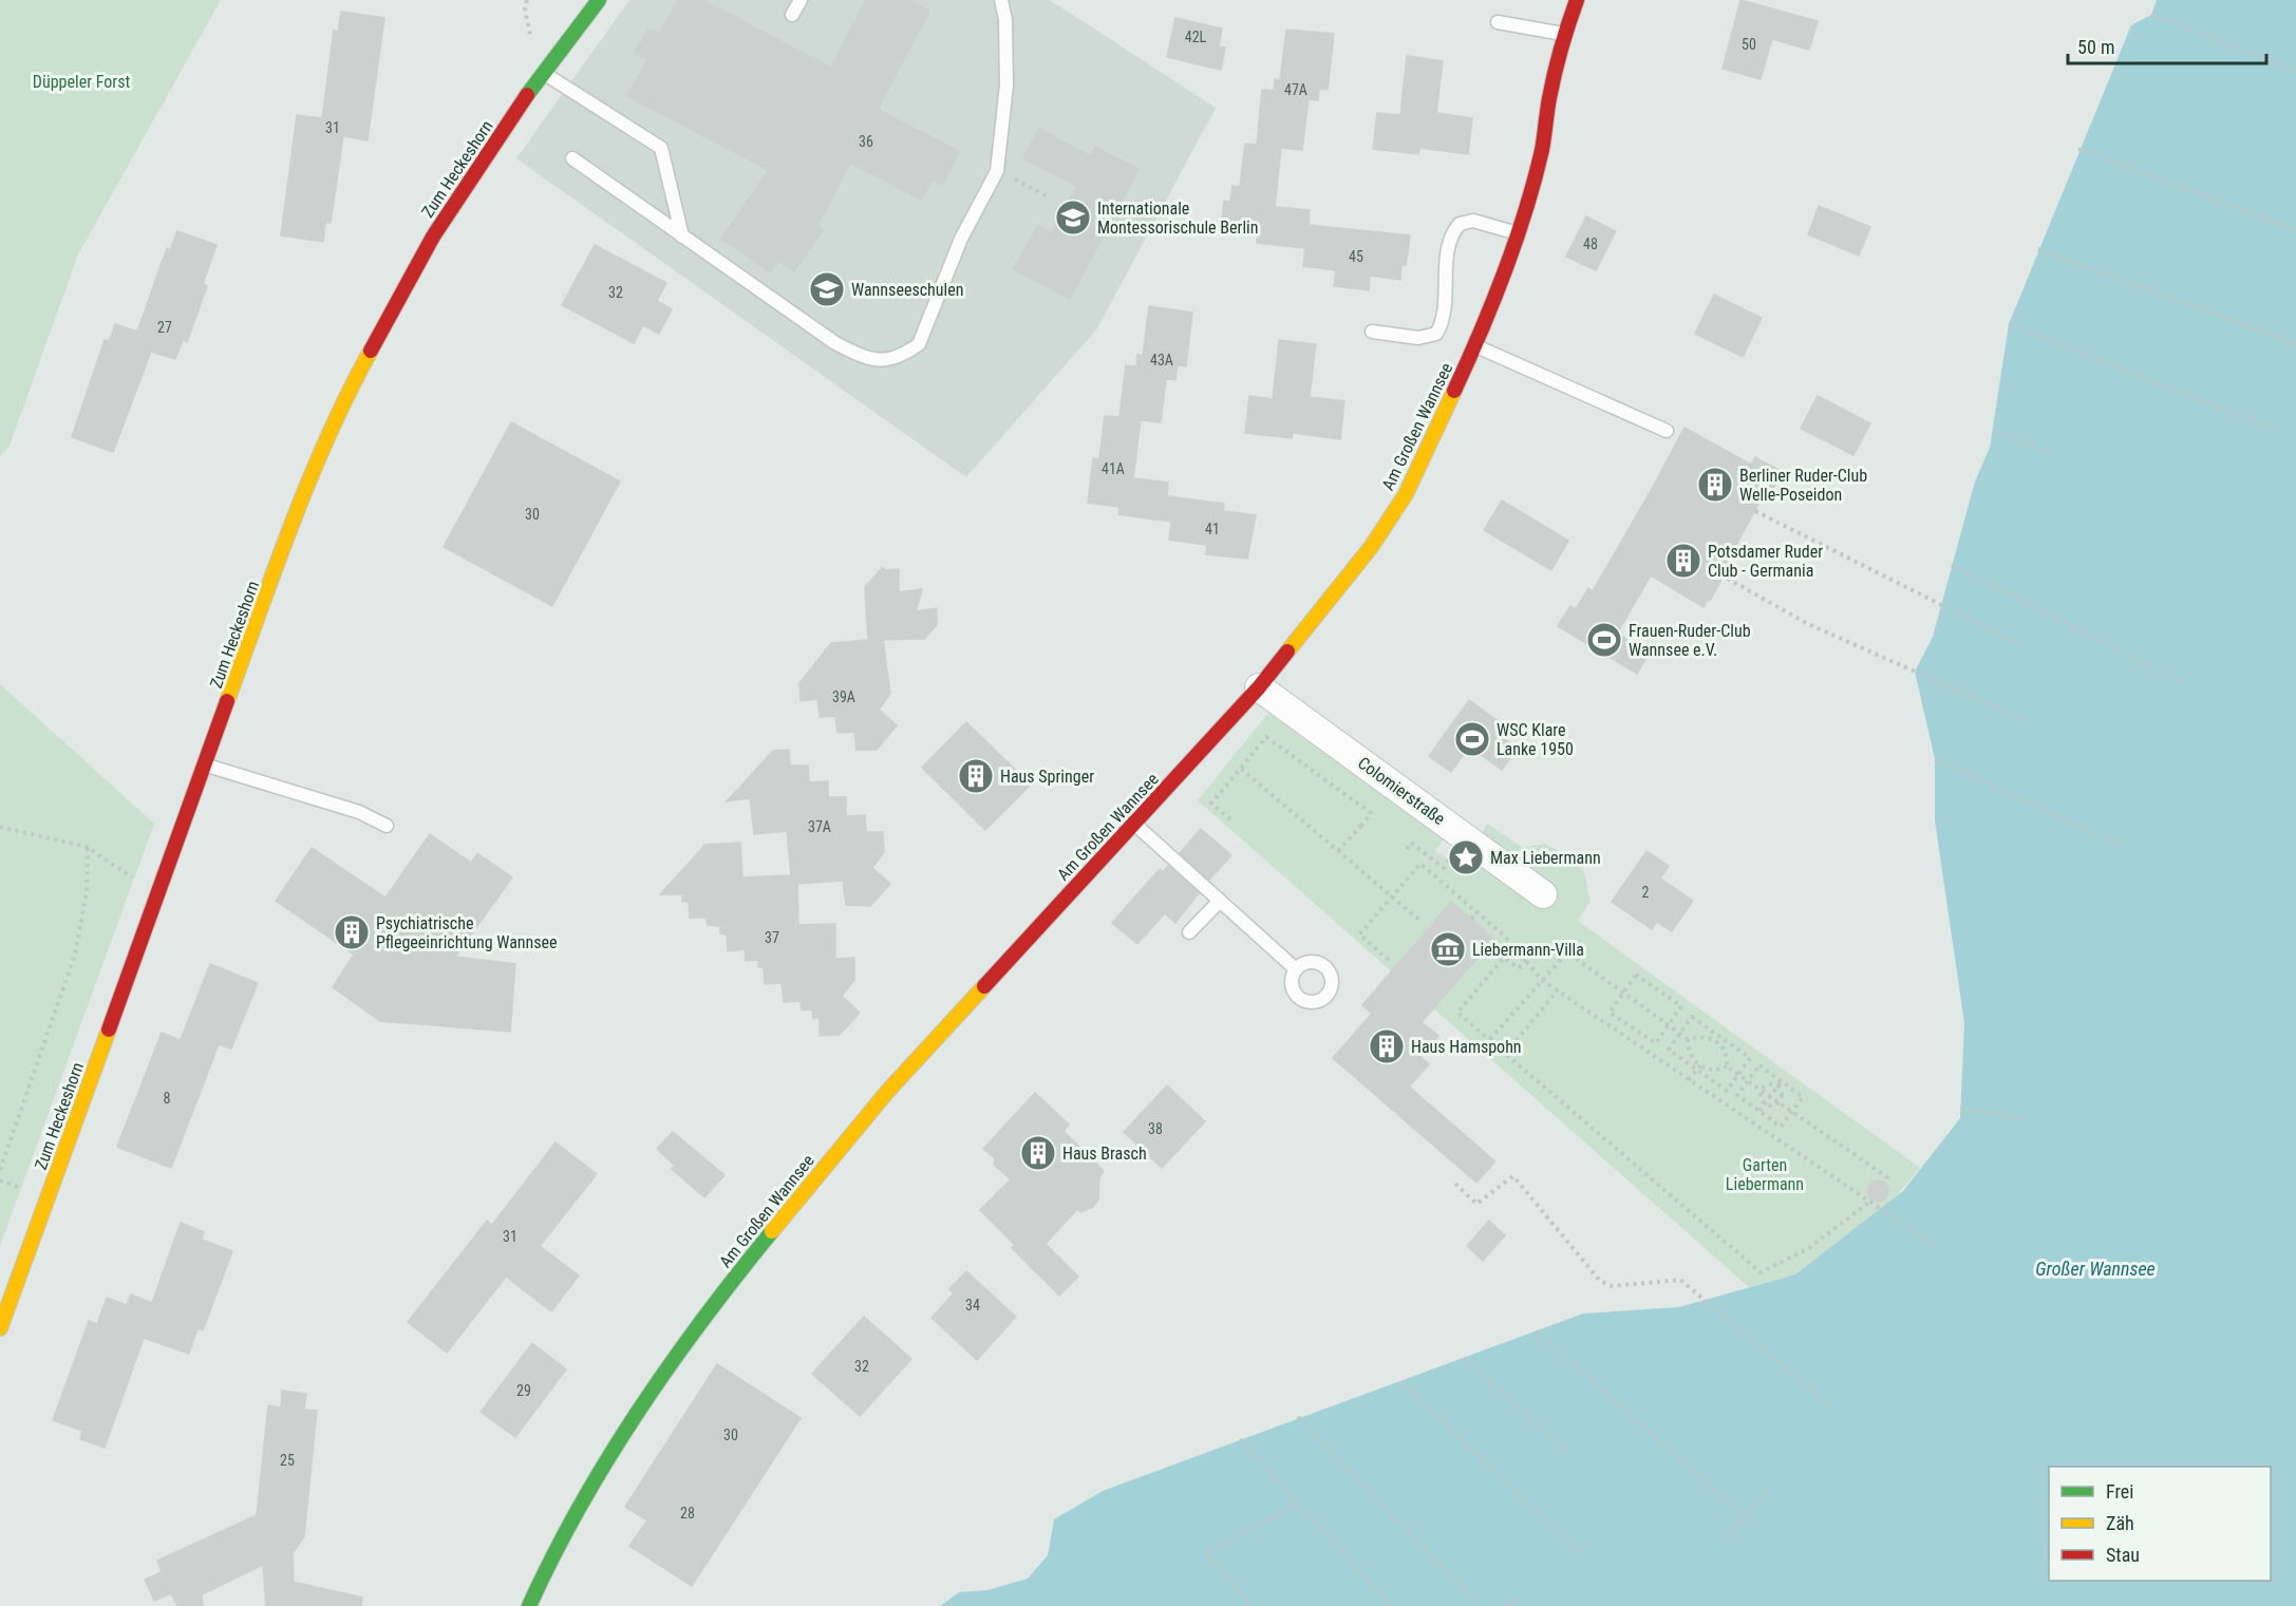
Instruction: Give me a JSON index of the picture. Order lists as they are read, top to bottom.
{
  "streets": {
    "street": ["Zum Heckeshorn", "Am Großen Wannsee", "Colomierstraße"]
  },
  "crossings": [
    ["Am Großen Wannsee", "Colomierstraße"]
  ],
  "water": ["Großer Wannsee"],
  "parks": ["Düppeler Forst", "Garten Liebermann"],
  "places": {
    "school or university": ["Internationale Montessorischule Berlin", "Wannseeschulen"],
    "building": [
      "Berliner Ruder-Club Welle-Poseidon",
      "Potsdamer Ruder Club - Germania",
      "Haus Springer",
      "Psychiatrische Pflegeeinrichtung Wannsee",
      "Haus Hamspohn",
      "Haus Brasch"
    ],
    "sports": ["Frauen-Ruder-Club Wannsee e.V.", "WSC Klare Lanke 1950"],
    "place": ["Max Liebermann"],
    "museum": ["Liebermann-Villa"]
  },
  "house_numbers": [
    "42L",
    "50",
    "47A",
    "31",
    "36",
    "48",
    "45",
    "32",
    "27",
    "43A",
    "41A",
    "30",
    "41",
    "39A",
    "37A",
    "2",
    "37",
    "8",
    "38",
    "31",
    "34",
    "32",
    "29",
    "30",
    "25",
    "28"
  ],
  "legend": ["Frei", "Zäh", "Stau"],
  "scale_bar": "50 m"
}
